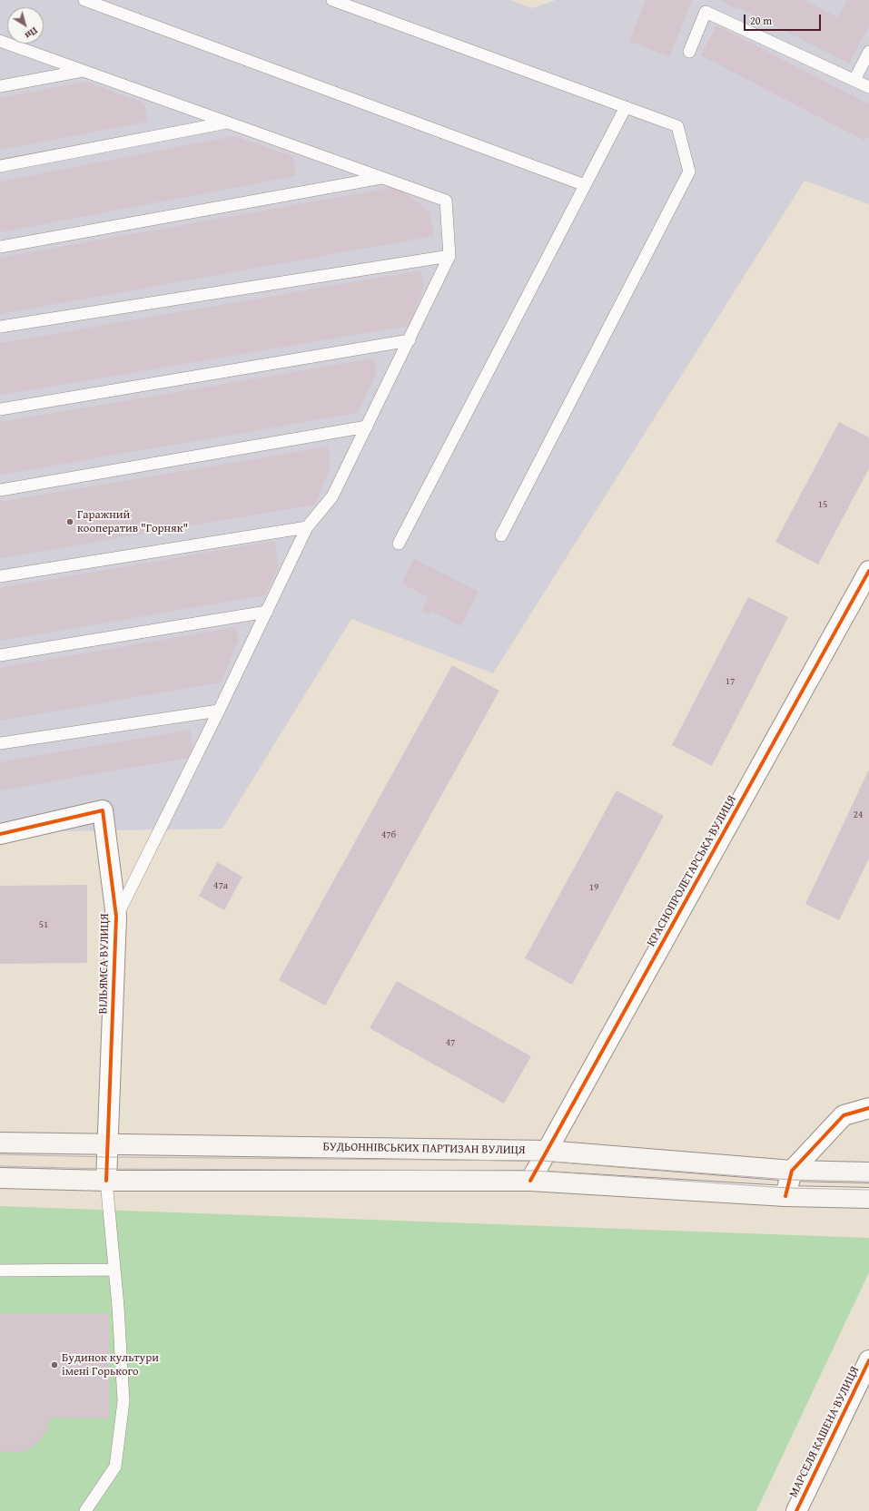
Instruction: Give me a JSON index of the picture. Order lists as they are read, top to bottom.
{
  "streets": {
    "main road": ["БУДЬОННІВСЬКИХ ПАРТИЗАН ВУЛИЦЯ"],
    "street": ["КРАСНОПРОЛЕТАРСЬКА ВУЛИЦЯ", "ВІЛЬЯМСА ВУЛИЦЯ", "МАРСЕЛЯ КАШЕНА ВУЛИЦЯ"]
  },
  "crossings": [
    ["КРАСНОПРОЛЕТАРСЬКА ВУЛИЦЯ", "БУДЬОННІВСЬКИХ ПАРТИЗАН ВУЛИЦЯ"],
    ["ВІЛЬЯМСА ВУЛИЦЯ", "БУДЬОННІВСЬКИХ ПАРТИЗАН ВУЛИЦЯ"]
  ],
  "places": ["Гаражний кооператив \"Горняк\"", "Будинок культури імені Горького"],
  "house_numbers": [
    "15",
    "17",
    "24",
    "47б",
    "47а",
    "19",
    "51",
    "47"
  ],
  "scale_bar": "20 m",
  "north": "bottom right"
}
